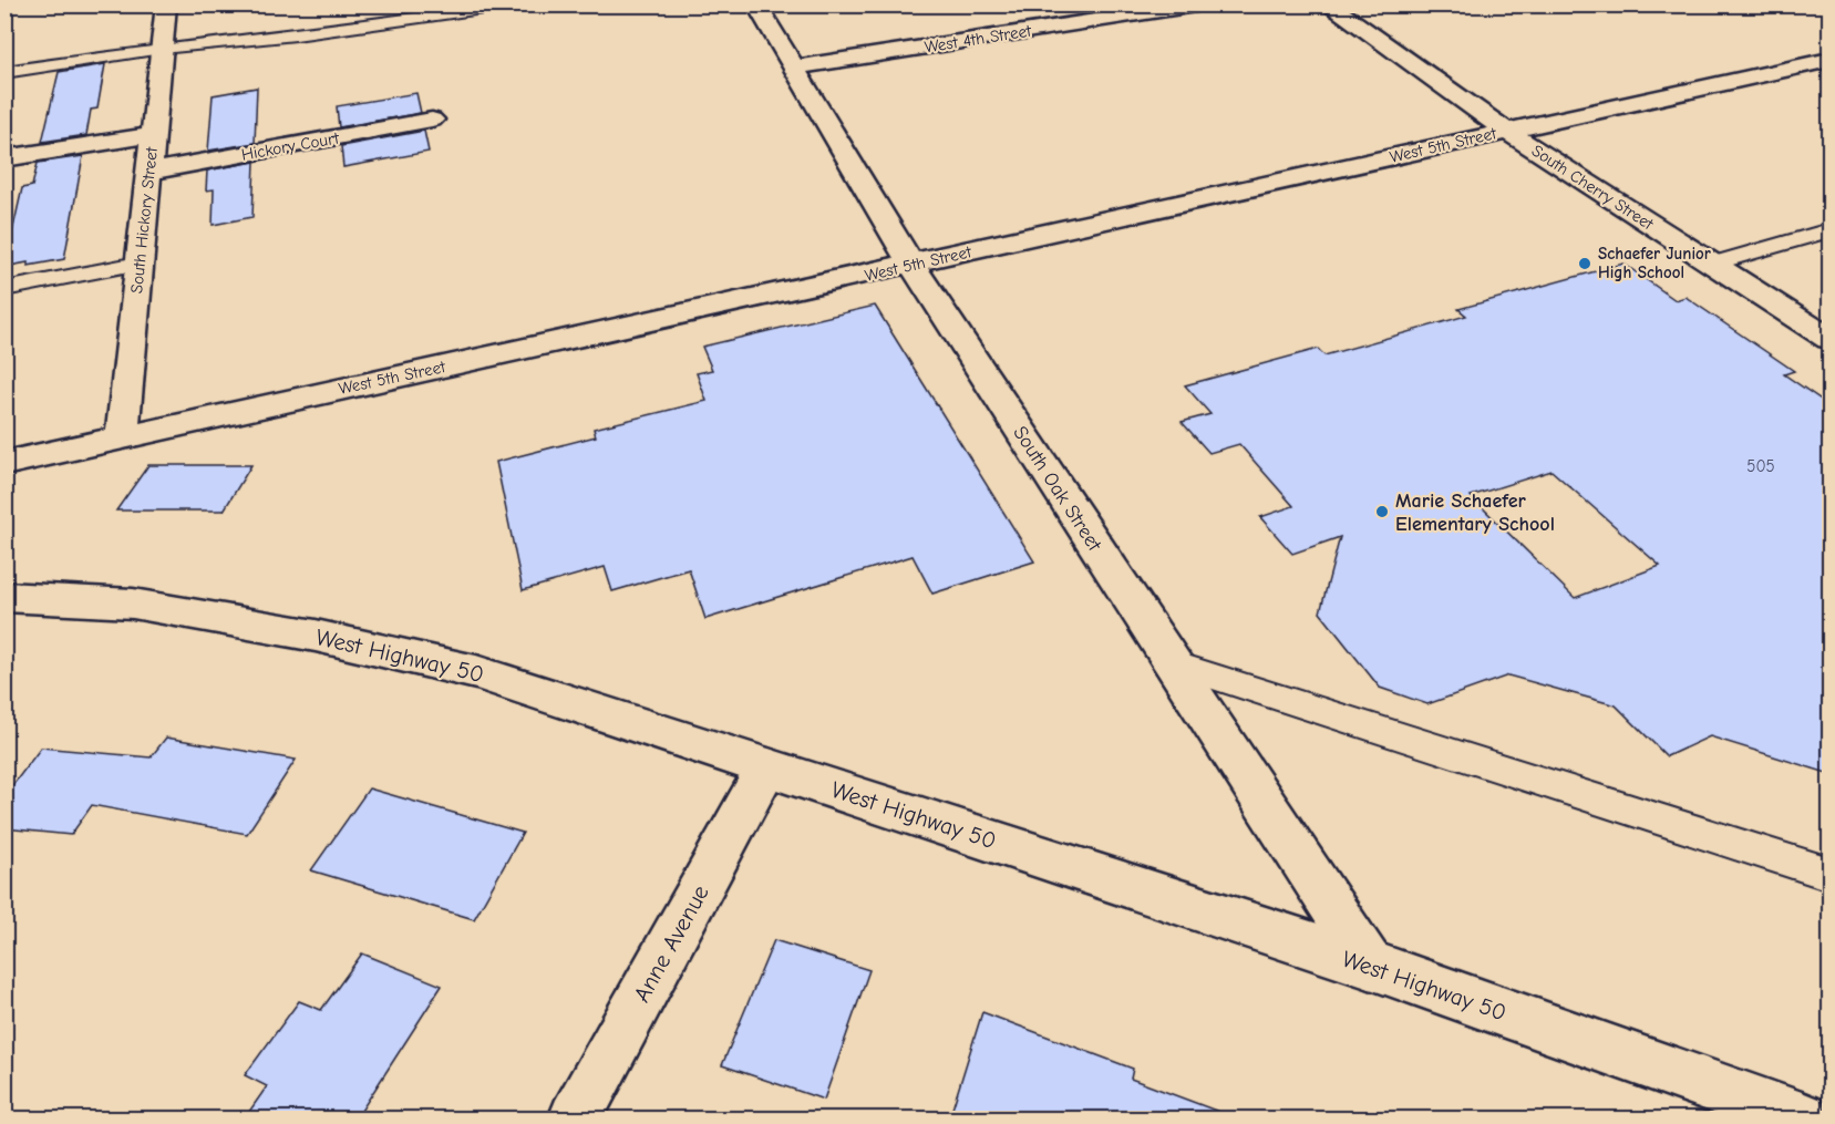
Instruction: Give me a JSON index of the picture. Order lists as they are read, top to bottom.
{
  "streets": {
    "street": [
      "West 4th Street",
      "West 5th Street",
      "Hickory Court",
      "South Cherry Street",
      "South Hickory Street",
      "South Oak Street",
      "West Highway 50",
      "Anne Avenue"
    ]
  },
  "crossings": [
    ["West 4th Street", "South Oak Street"],
    ["West 5th Street", "South Cherry Street"],
    ["West 5th Street", "South Hickory Street"],
    ["West 5th Street", "South Oak Street"],
    ["Hickory Court", "South Hickory Street"],
    ["South Oak Street", "West Highway 50"],
    ["West Highway 50", "Anne Avenue"]
  ],
  "places": ["Schaefer Junior High School", "Marie Schaefer Elementary School"],
  "house_numbers": ["505"]
}
